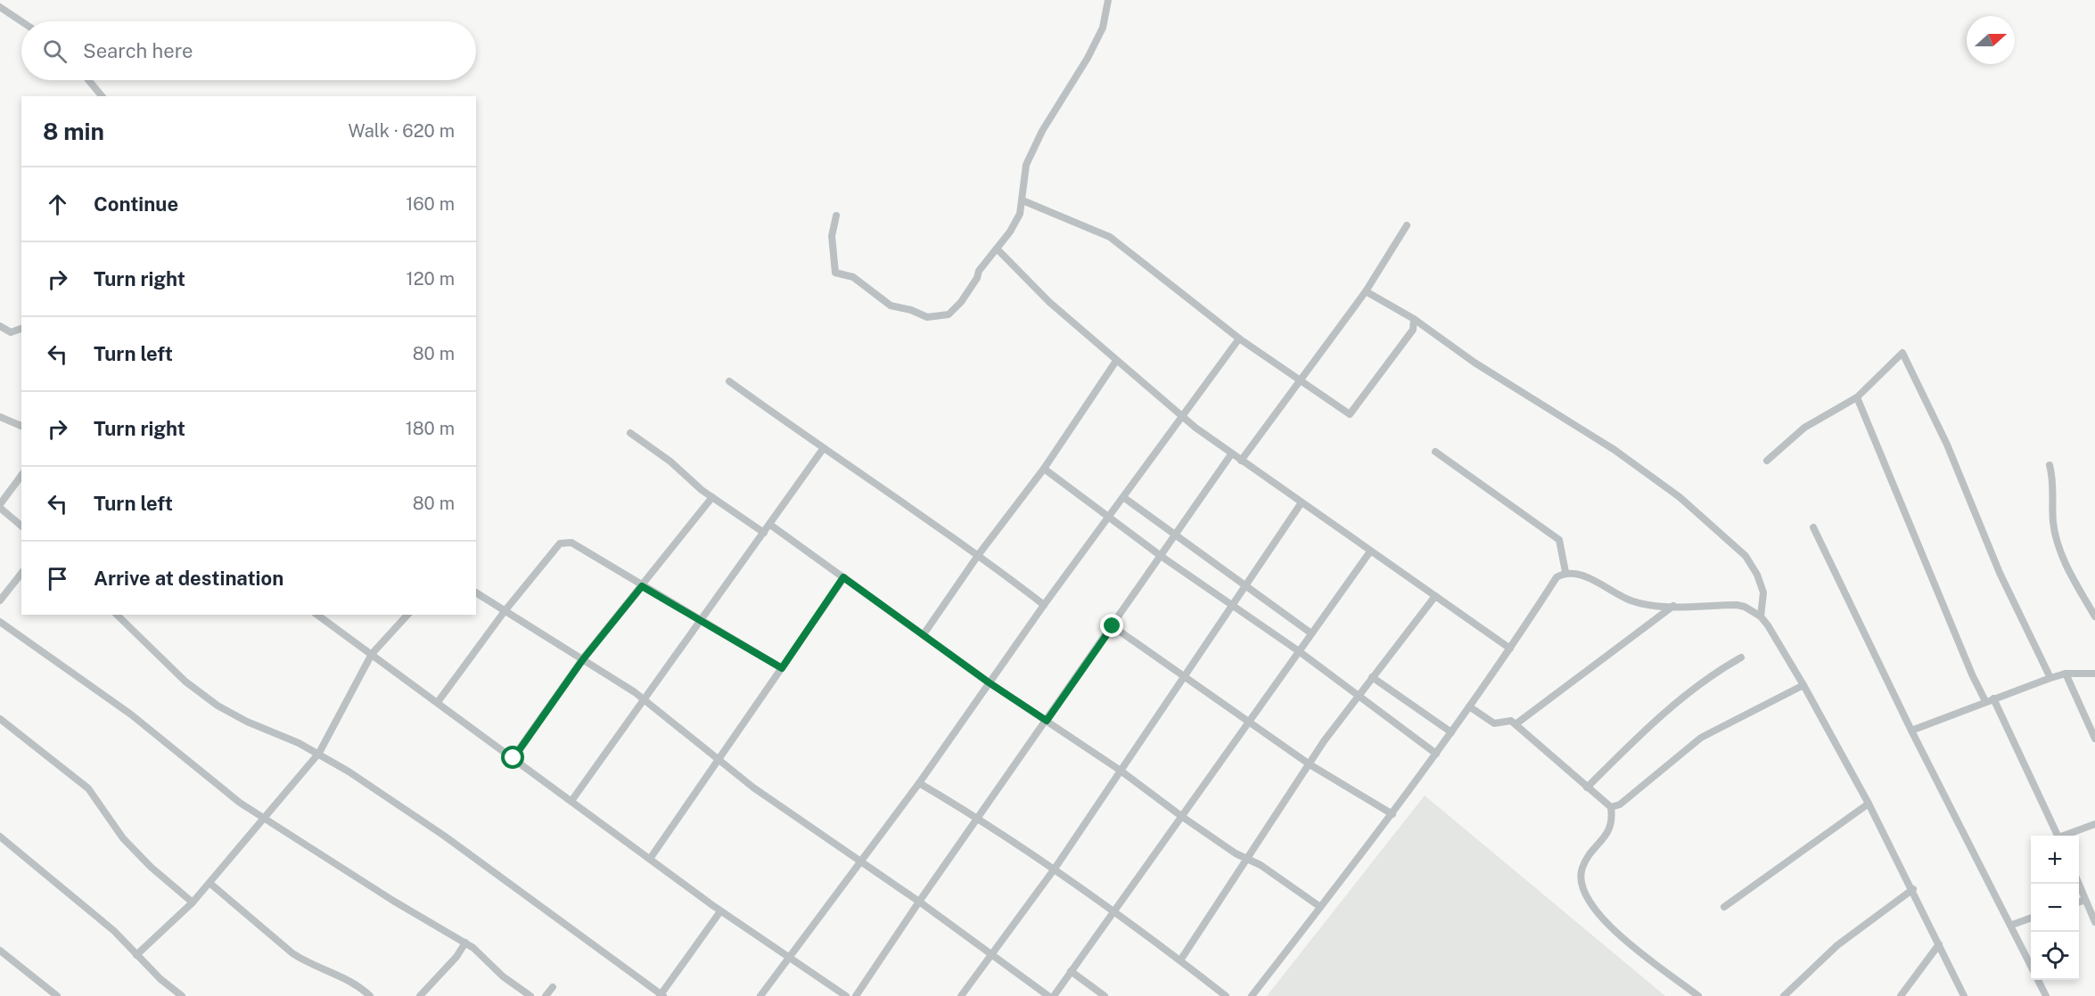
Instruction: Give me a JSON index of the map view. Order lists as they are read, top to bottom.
{
  "north": "right",
  "page": {
    "search": "Search here",
    "heading": ["8 min", "Walk · 620 m"],
    "list": [
      ["Continue", "160 m"],
      ["Turn right", "120 m"],
      ["Turn left", "80 m"],
      ["Turn right", "180 m"],
      ["Turn left", "80 m"],
      "Arrive at destination"
    ],
    "map_buttons": ["+", "−"]
  }
}
